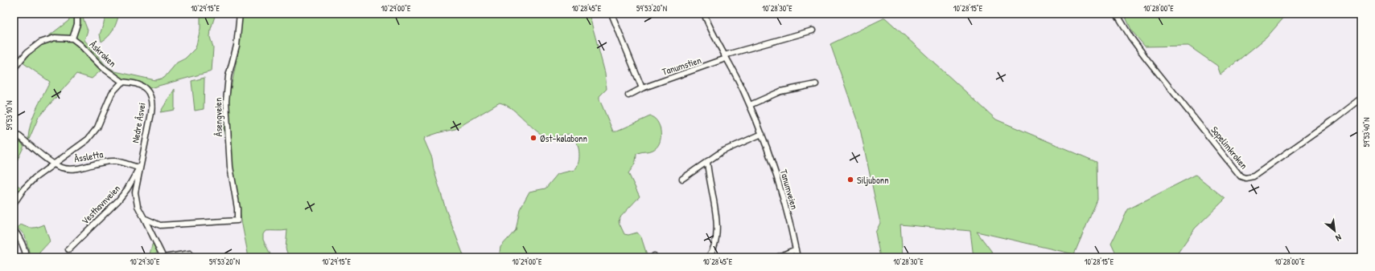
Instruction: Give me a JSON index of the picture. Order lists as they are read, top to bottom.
{
  "streets": {
    "street": [
      "Åskroken",
      "Tanumstien",
      "Åsengveien",
      "Nedre Åsvei",
      "Sopelimkroken",
      "Åssletta",
      "Tanumveien",
      "Vesthavnveien"
    ]
  },
  "crossings": [
    ["Åskroken", "Nedre Åsvei"],
    ["Tanumstien", "Tanumveien"],
    ["Åsengveien", "Nedre Åsvei"],
    ["Nedre Åsvei", "Åssletta"],
    ["Nedre Åsvei", "Vesthavnveien"],
    ["Åssletta", "Vesthavnveien"]
  ],
  "places": ["Øst-kølabonn", "Siljubonn"],
  "north": "bottom right",
  "coordinates": [
    "10°29'15\"E",
    "10°29'00\"E",
    "10°28'45\"E",
    "59°53'20\"N",
    "10°28'30\"E",
    "10°28'15\"E",
    "10°28'00\"E",
    "59°53'10\"N",
    "59°53'40\"N",
    "10°29'30\"E"
  ]
}
